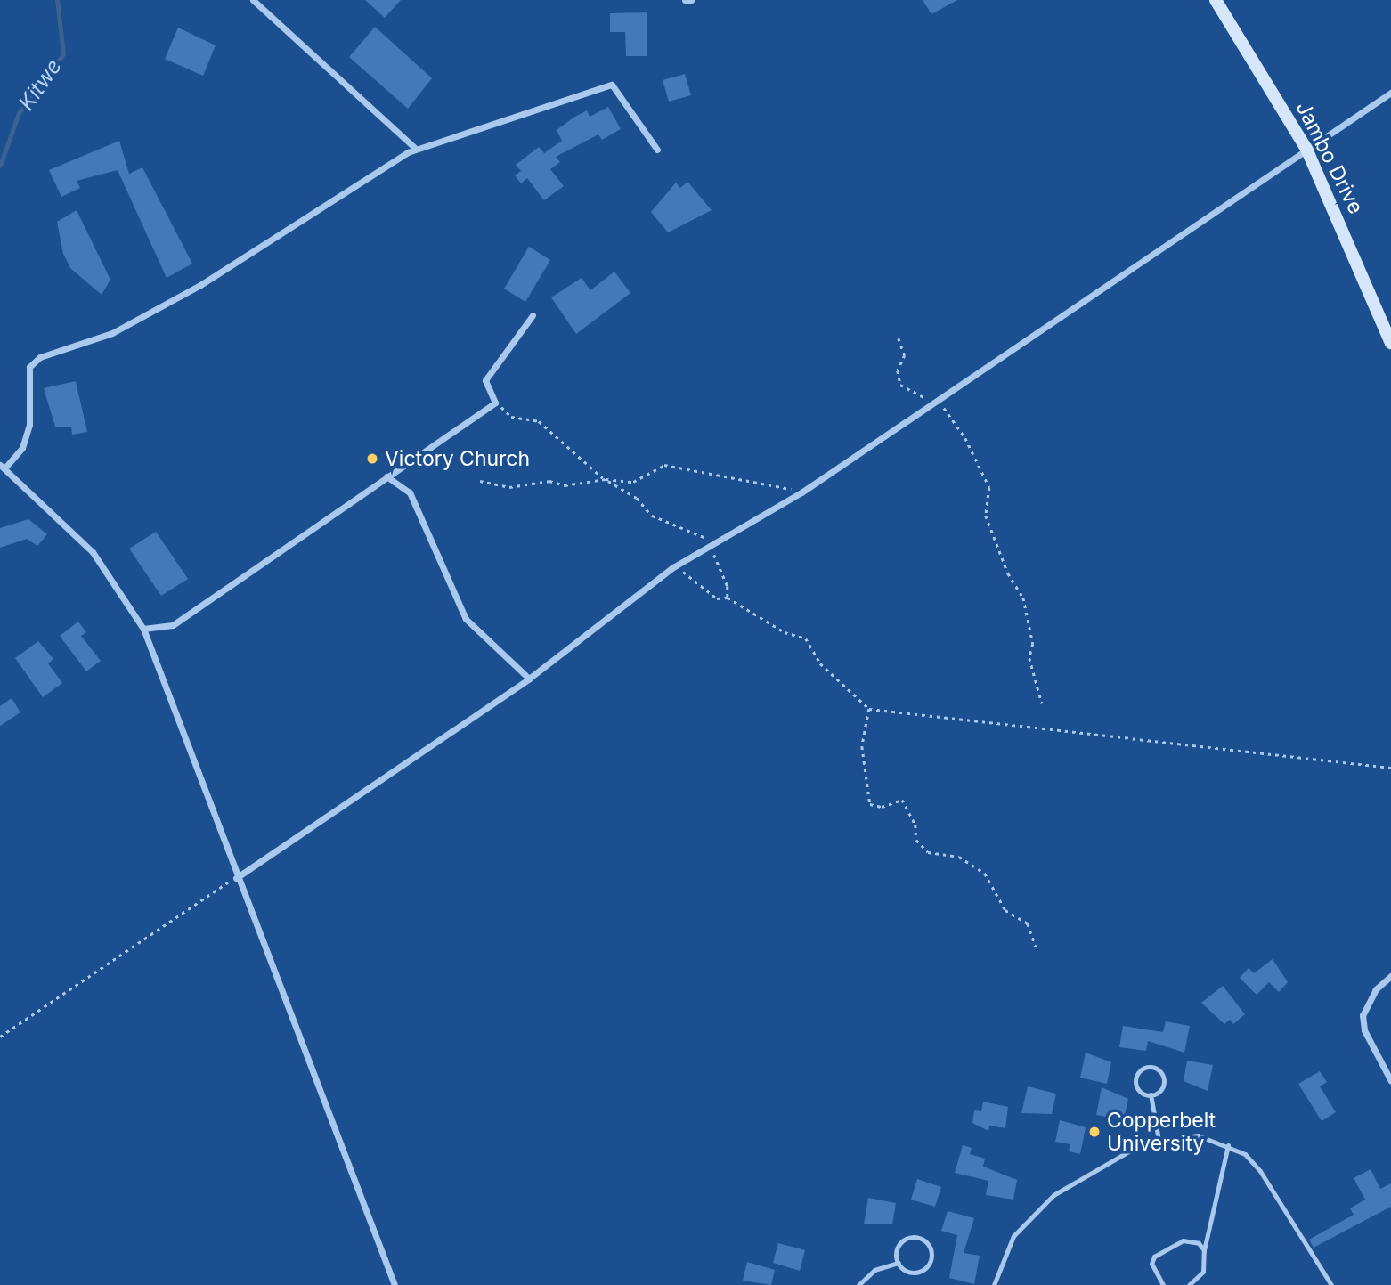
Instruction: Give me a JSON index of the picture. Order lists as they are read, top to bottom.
{
  "streets": {
    "main road": ["Jambo Drive"]
  },
  "water": ["Kitwe"],
  "places": ["Victory Church", "Copperbelt University"]
}
